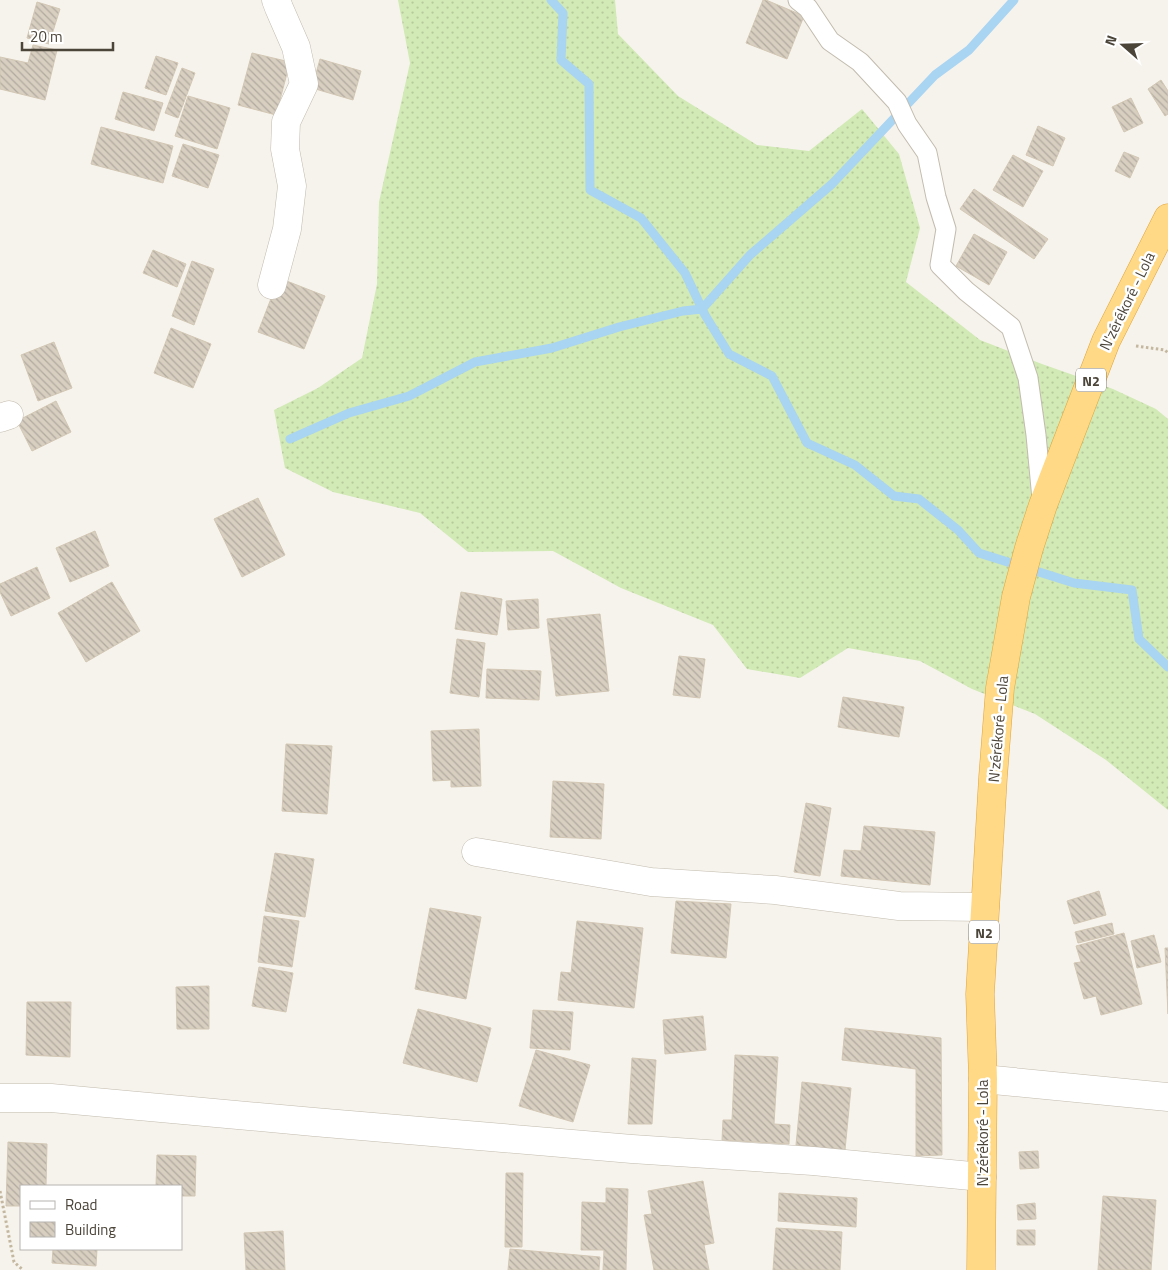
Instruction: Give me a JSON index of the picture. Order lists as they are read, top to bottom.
{
  "streets": {
    "highway": ["N'zérékoré - Lola", "N2"]
  },
  "legend": ["Road", "Building"],
  "scale_bar": "20 m",
  "north": "left"
}
